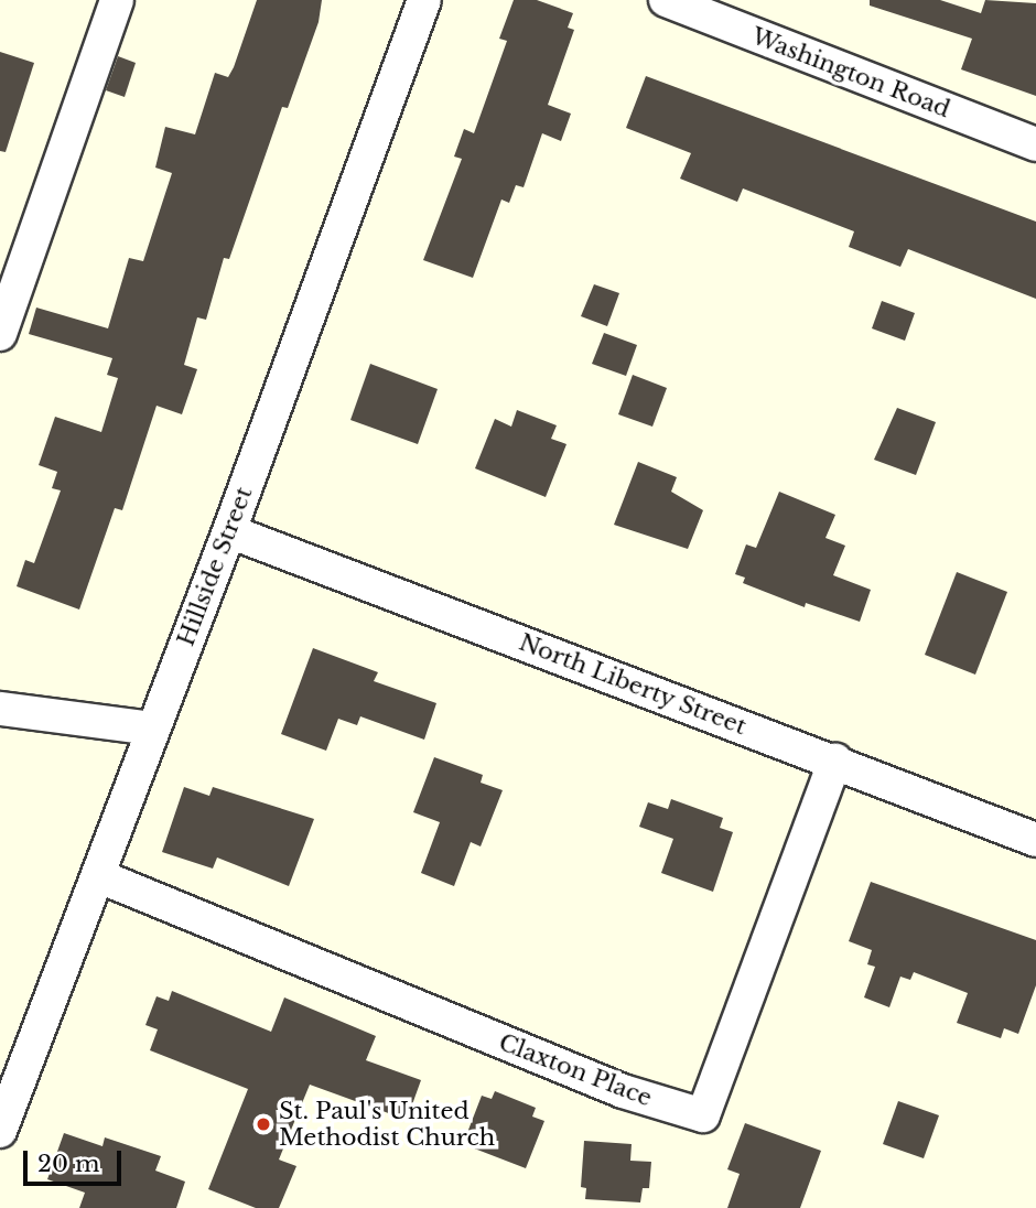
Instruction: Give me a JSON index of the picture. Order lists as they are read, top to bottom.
{
  "streets": {
    "street": [
      "Washington Road",
      "Hillside Street",
      "North Liberty Street",
      "Claxton Place"
    ]
  },
  "crossings": [
    ["Hillside Street", "North Liberty Street"],
    ["Hillside Street", "Claxton Place"],
    ["North Liberty Street", "Claxton Place"]
  ],
  "places": ["St. Paul's United Methodist Church"],
  "scale_bar": "20 m"
}
